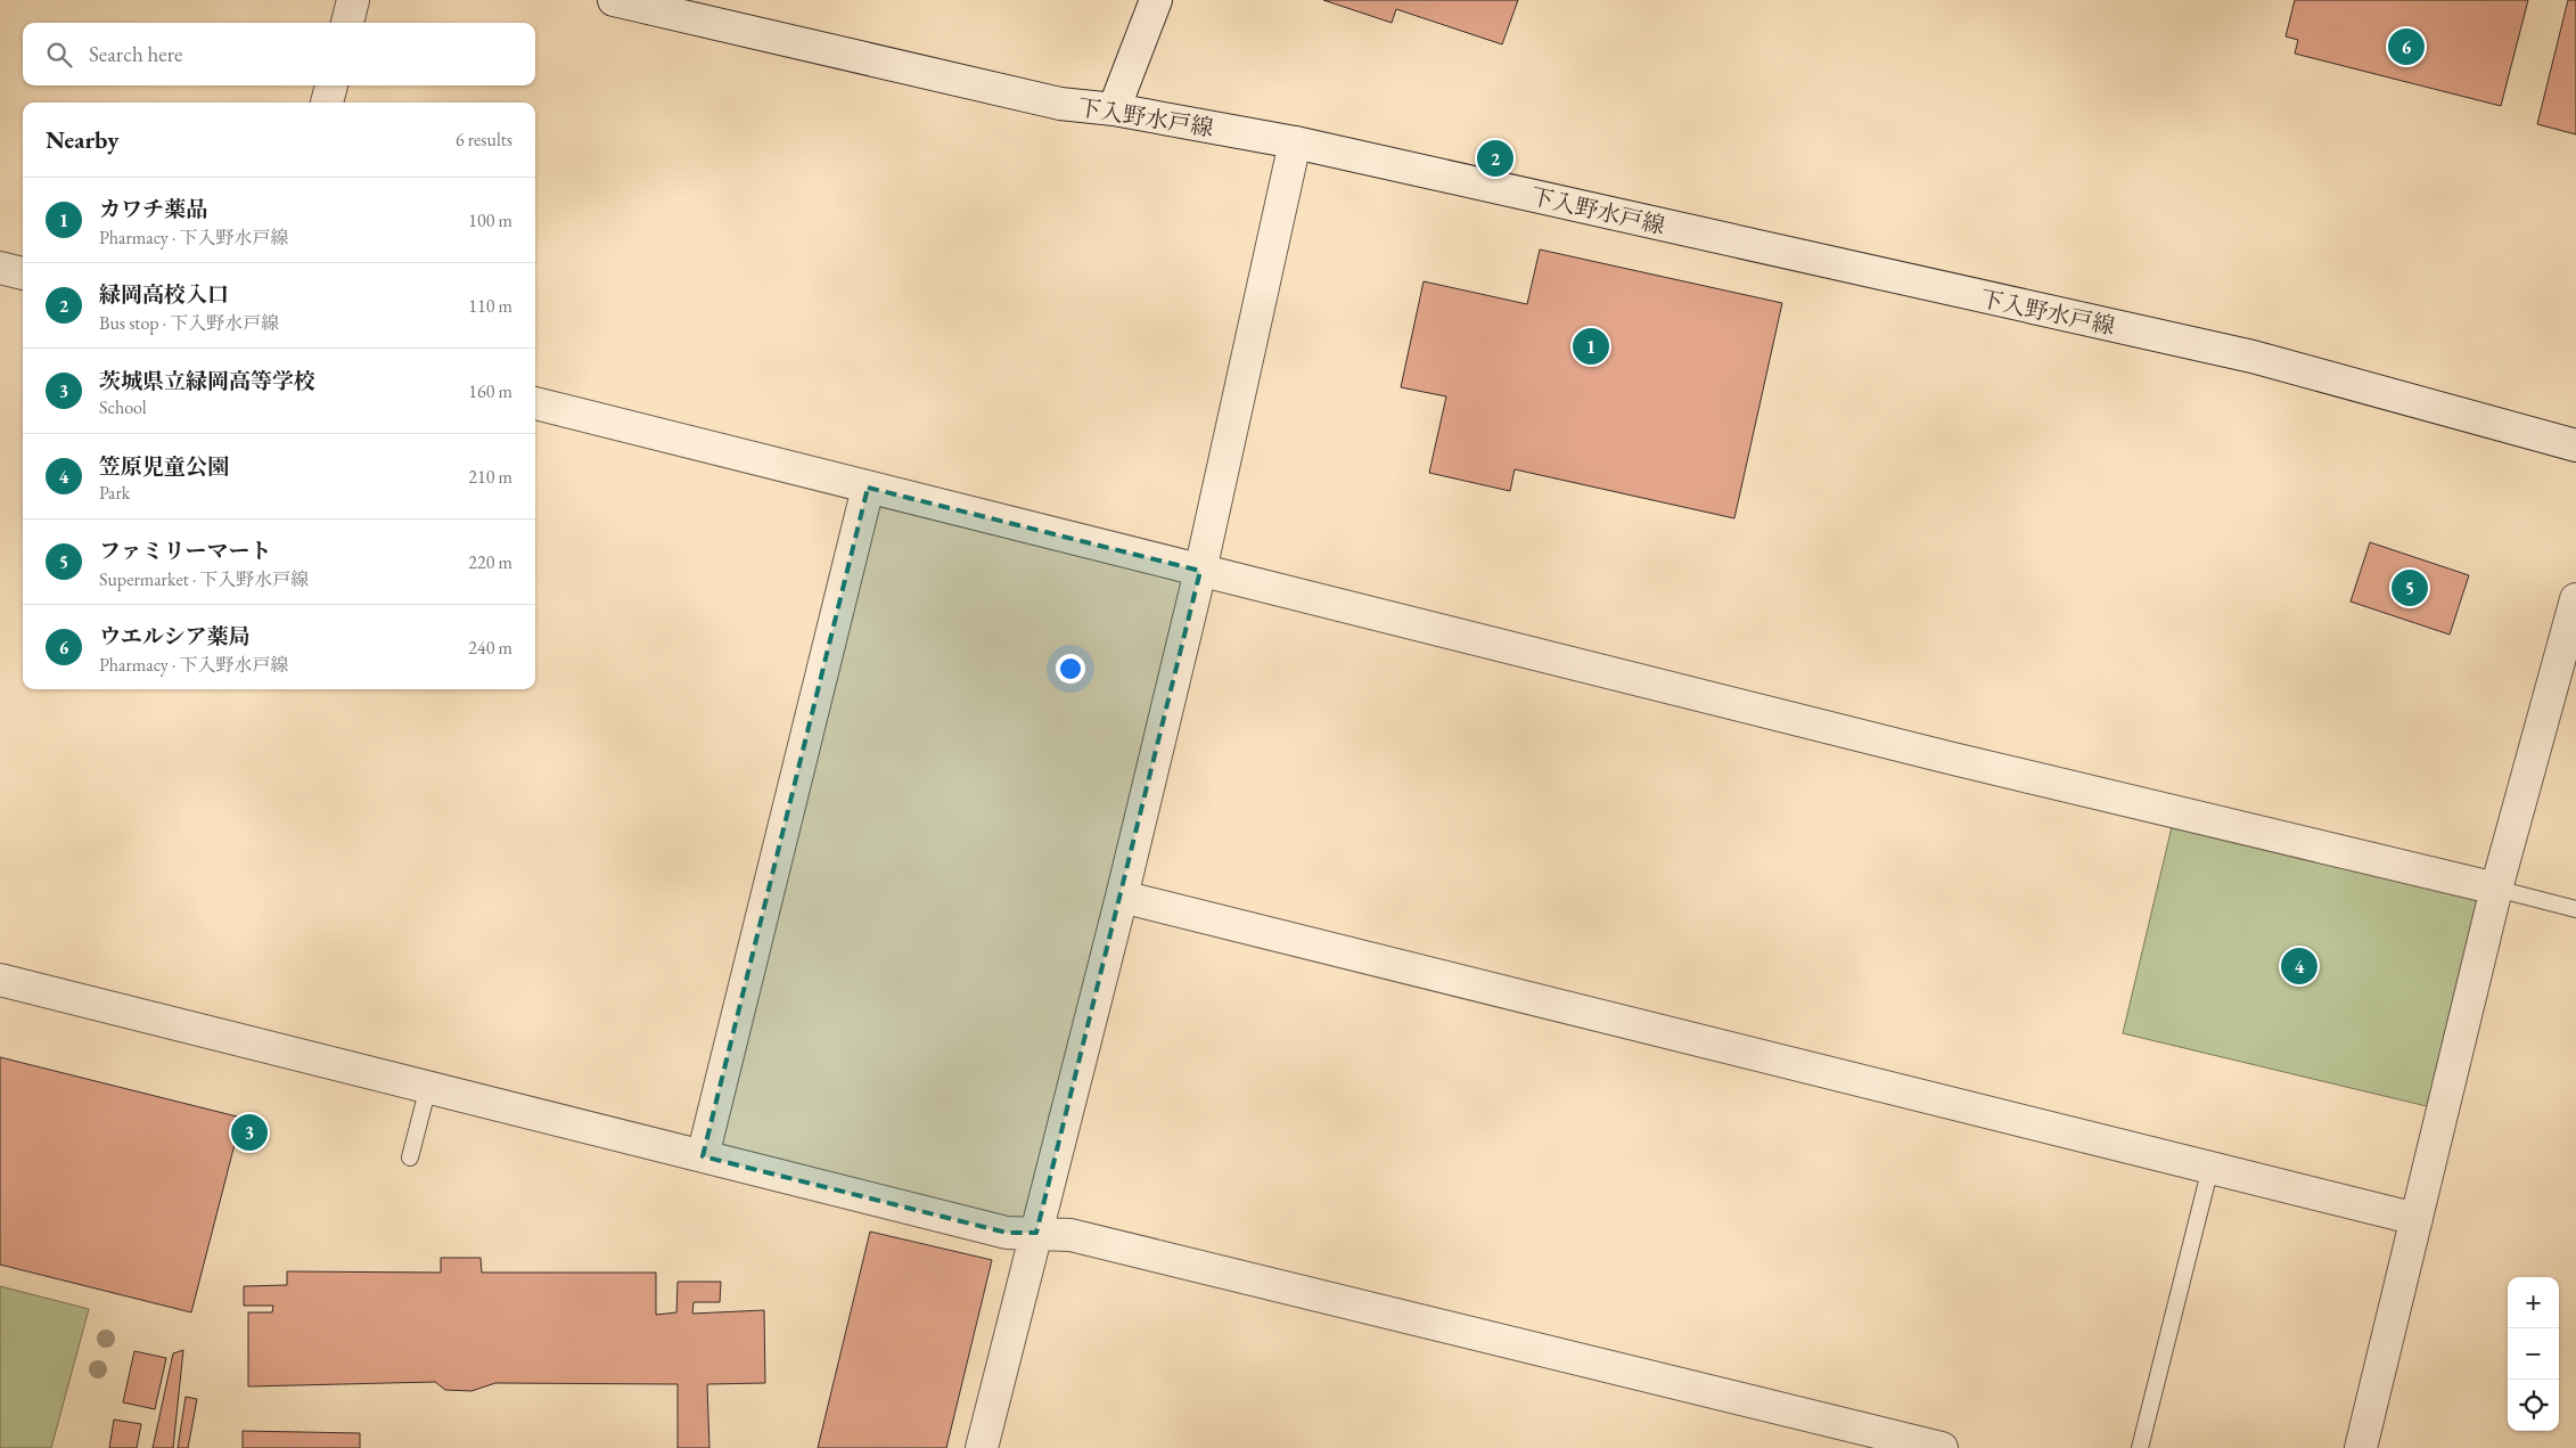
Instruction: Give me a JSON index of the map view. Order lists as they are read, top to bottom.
{
  "streets": {
    "street": ["下入野水戸線"]
  },
  "page": {
    "search": "Search here",
    "pins": [
      "6",
      "2",
      "1",
      "5",
      "4",
      "3"
    ],
    "heading": ["Nearby", "6 results"],
    "list": [
      {
        "mark": "1",
        "name": "カワチ薬品",
        "note": "Pharmacy · 下入野水戸線",
        "value": "100 m"
      },
      {
        "mark": "2",
        "name": "緑岡高校入口",
        "note": "Bus stop · 下入野水戸線",
        "value": "110 m"
      },
      {
        "mark": "3",
        "name": "茨城県立緑岡高等学校",
        "note": "School",
        "value": "160 m"
      },
      {
        "mark": "4",
        "name": "笠原児童公園",
        "note": "Park",
        "value": "210 m"
      },
      {
        "mark": "5",
        "name": "ファミリーマート",
        "note": "Supermarket · 下入野水戸線",
        "value": "220 m"
      },
      {
        "mark": "6",
        "name": "ウエルシア薬局",
        "note": "Pharmacy · 下入野水戸線",
        "value": "240 m"
      }
    ],
    "map_buttons": ["+", "−"]
  }
}
